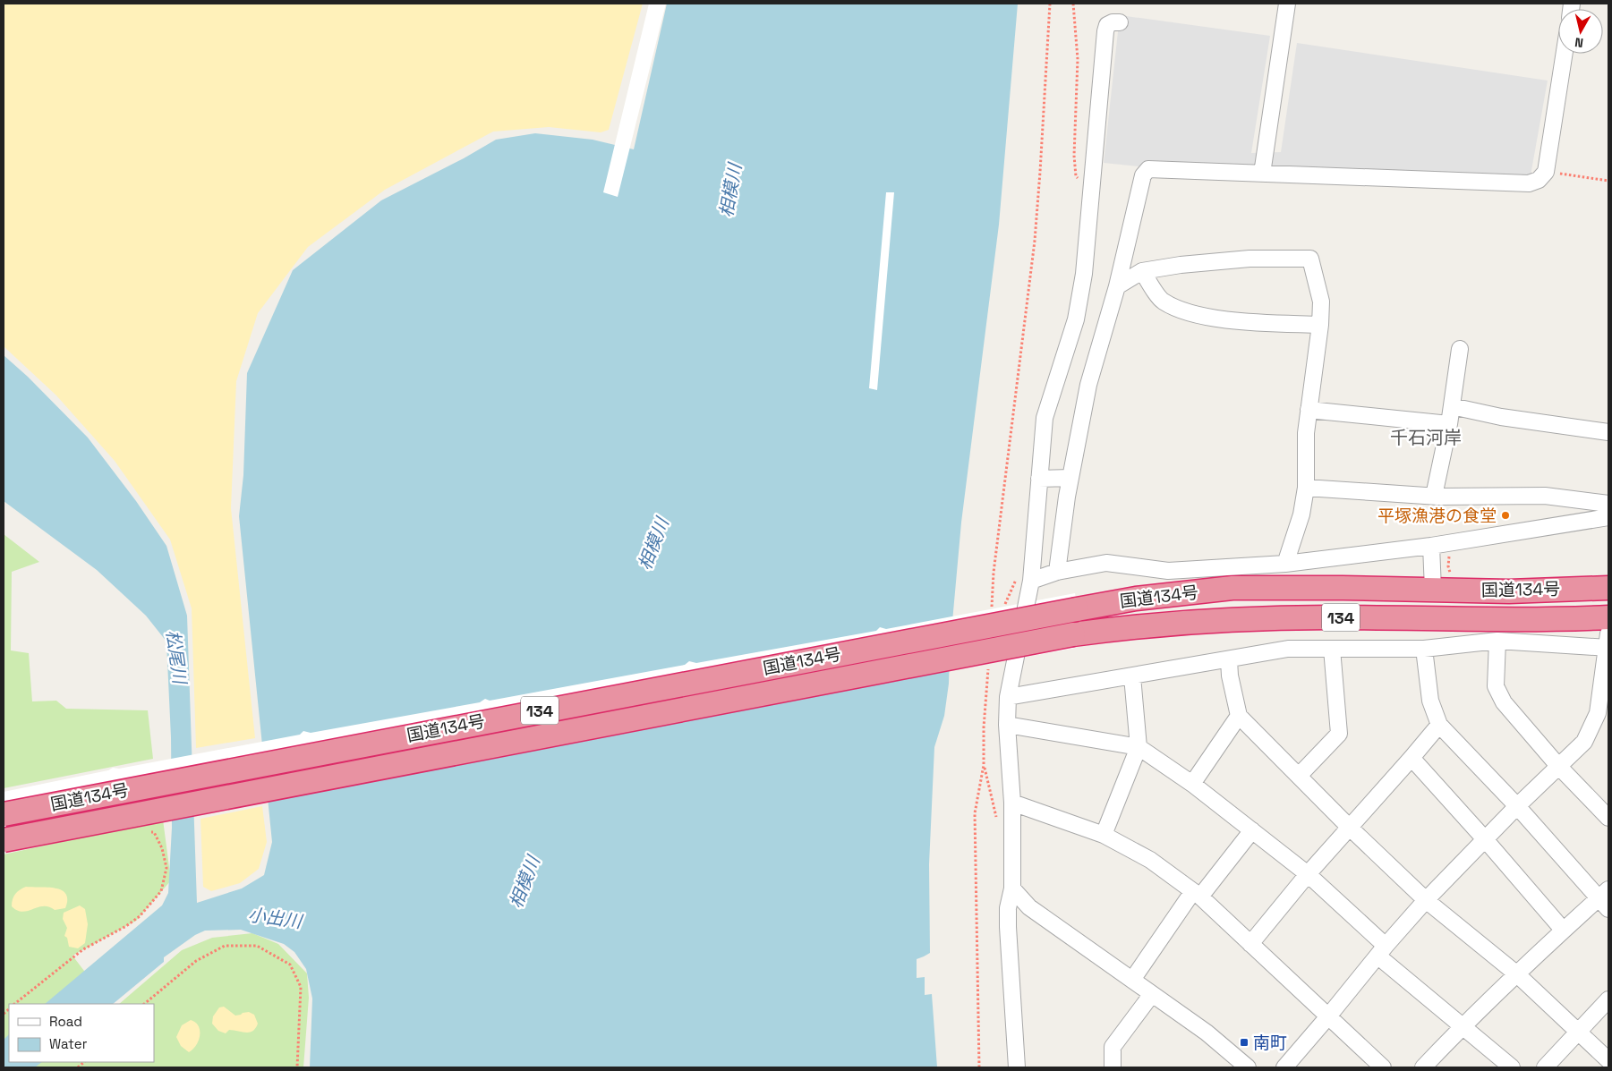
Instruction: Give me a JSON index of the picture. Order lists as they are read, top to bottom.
{
  "streets": {
    "highway": ["国道134号", "134"]
  },
  "districts": ["千石河岸"],
  "water": ["相模川", "松尾川", "小出川"],
  "places": {
    "other": ["平塚漁港の食堂"],
    "transit": ["南町"]
  },
  "legend": ["Road", "Water"],
  "north": "bottom"
}
